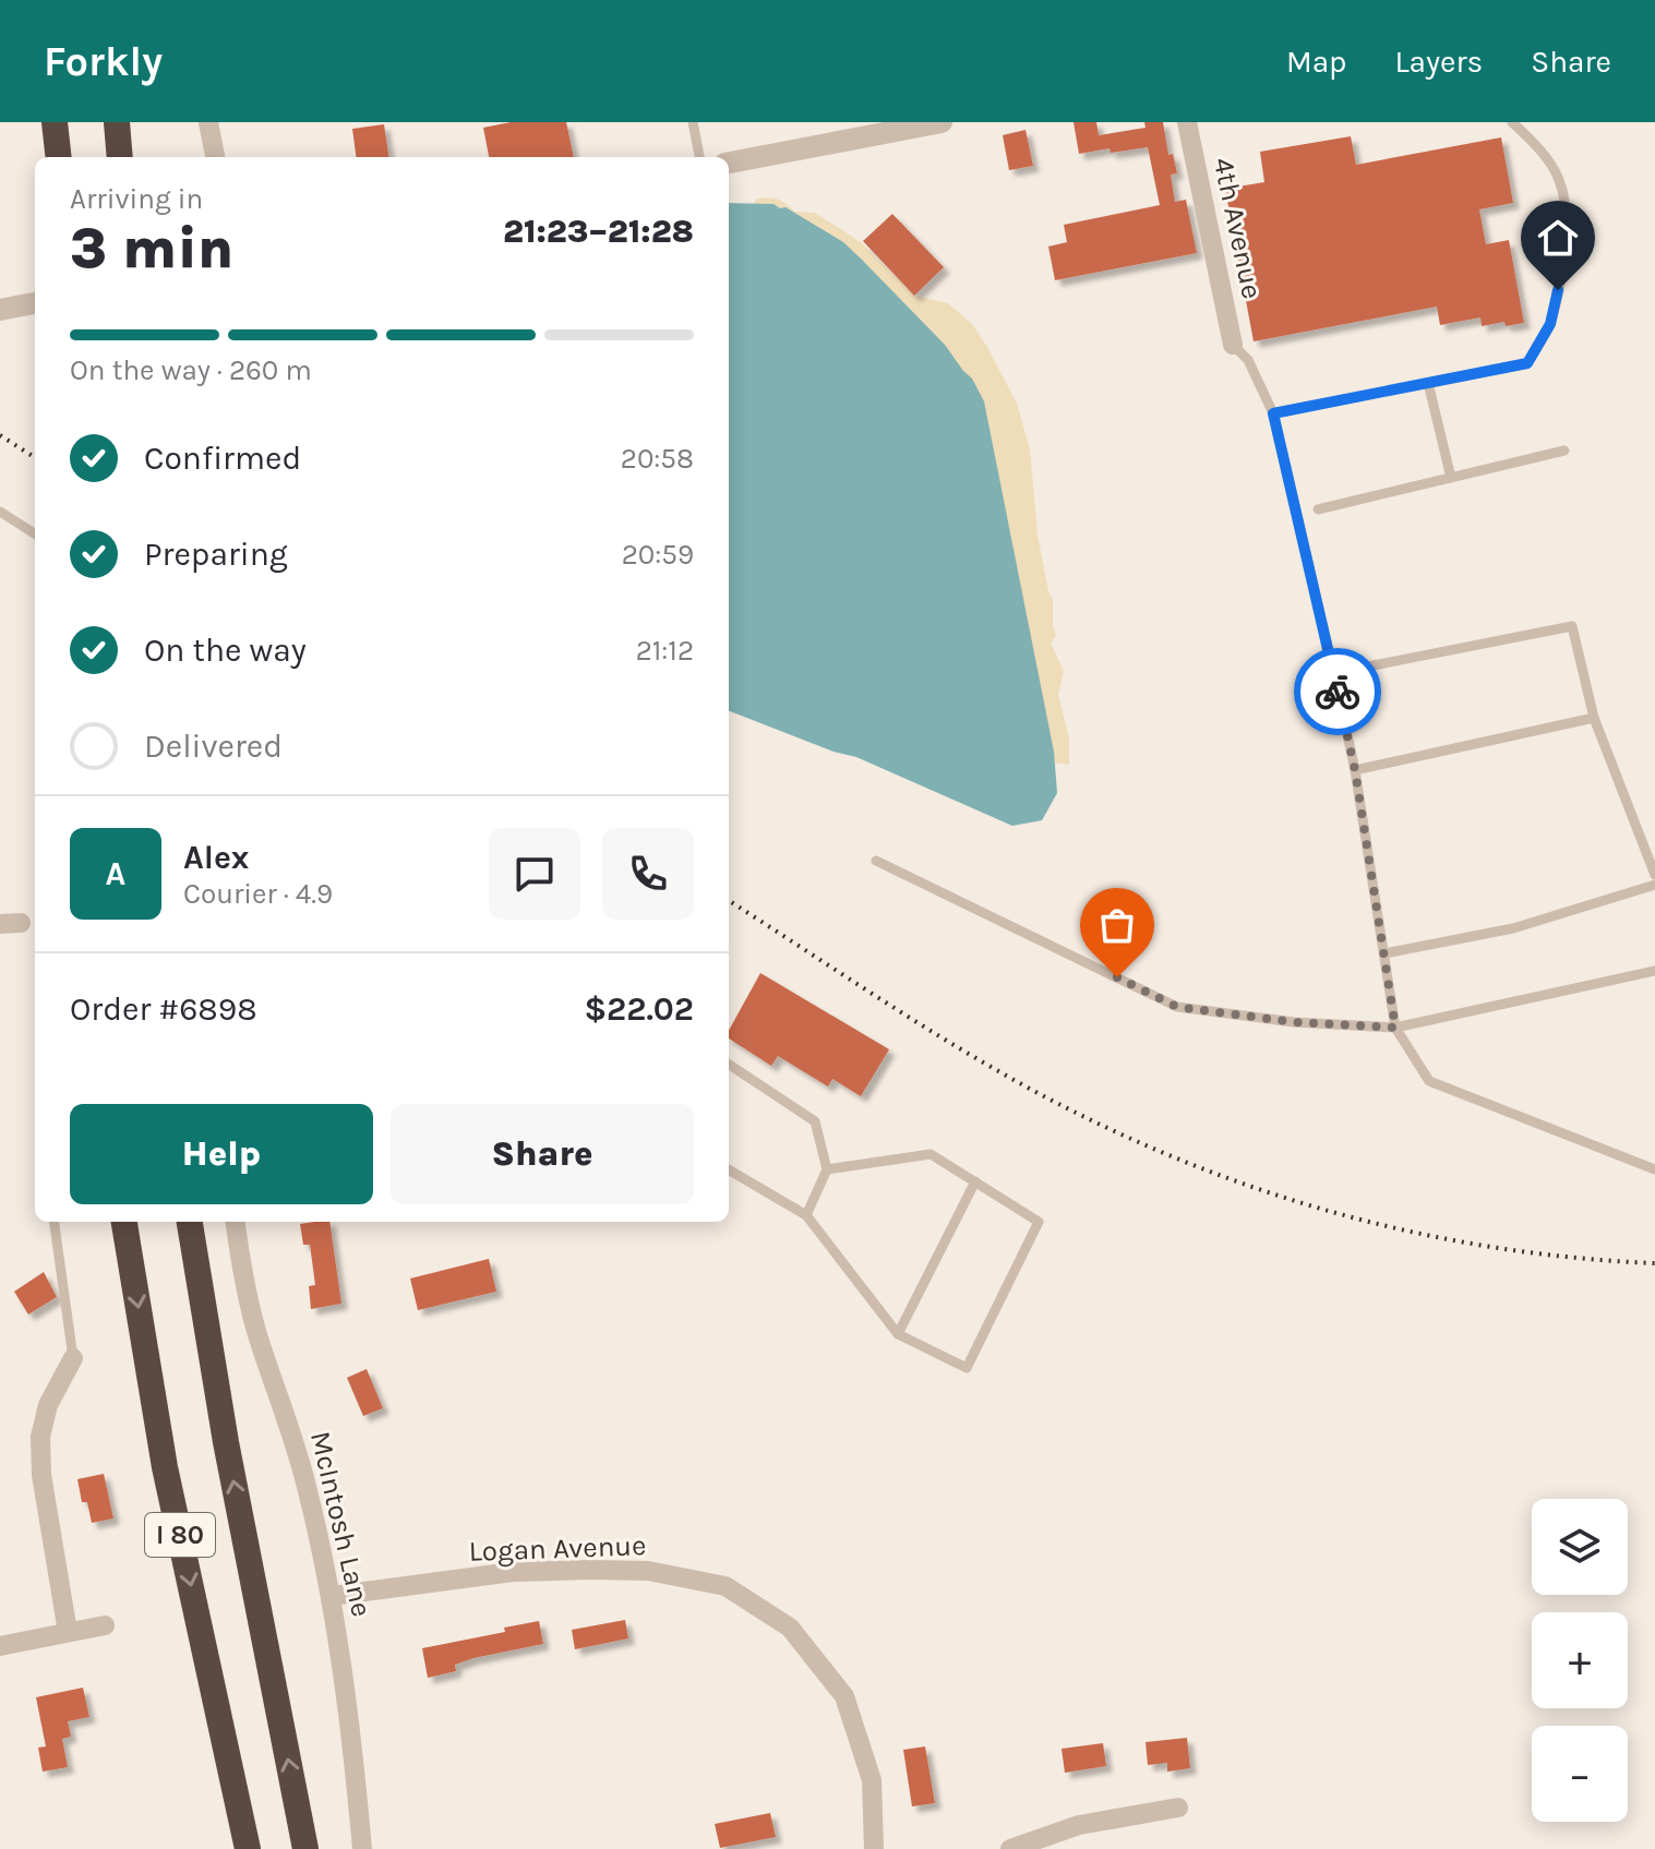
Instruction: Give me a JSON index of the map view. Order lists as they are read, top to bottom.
{
  "streets": {
    "highway": ["I 80"],
    "street": ["4th Avenue", "McIntosh Lane", "Logan Avenue"]
  },
  "crossings": [
    ["McIntosh Lane", "Logan Avenue"]
  ],
  "page": {
    "header": "Forkly",
    "nav": ["Map", "Layers", "Share"],
    "heading": ["3 min", "Arriving in", "21:23–21:28"],
    "panel": [
      "Alex",
      "Courier · 4.9",
      "Order #6898",
      "$22.02"
    ],
    "bar": "On the way · 260 m",
    "list": [
      ["Confirmed", "20:58"],
      ["Preparing", "20:59"],
      ["On the way", "21:12"],
      "Delivered"
    ],
    "round": "A",
    "buttons": ["Help", "Share"],
    "map_buttons": ["+", "−"]
  }
}
